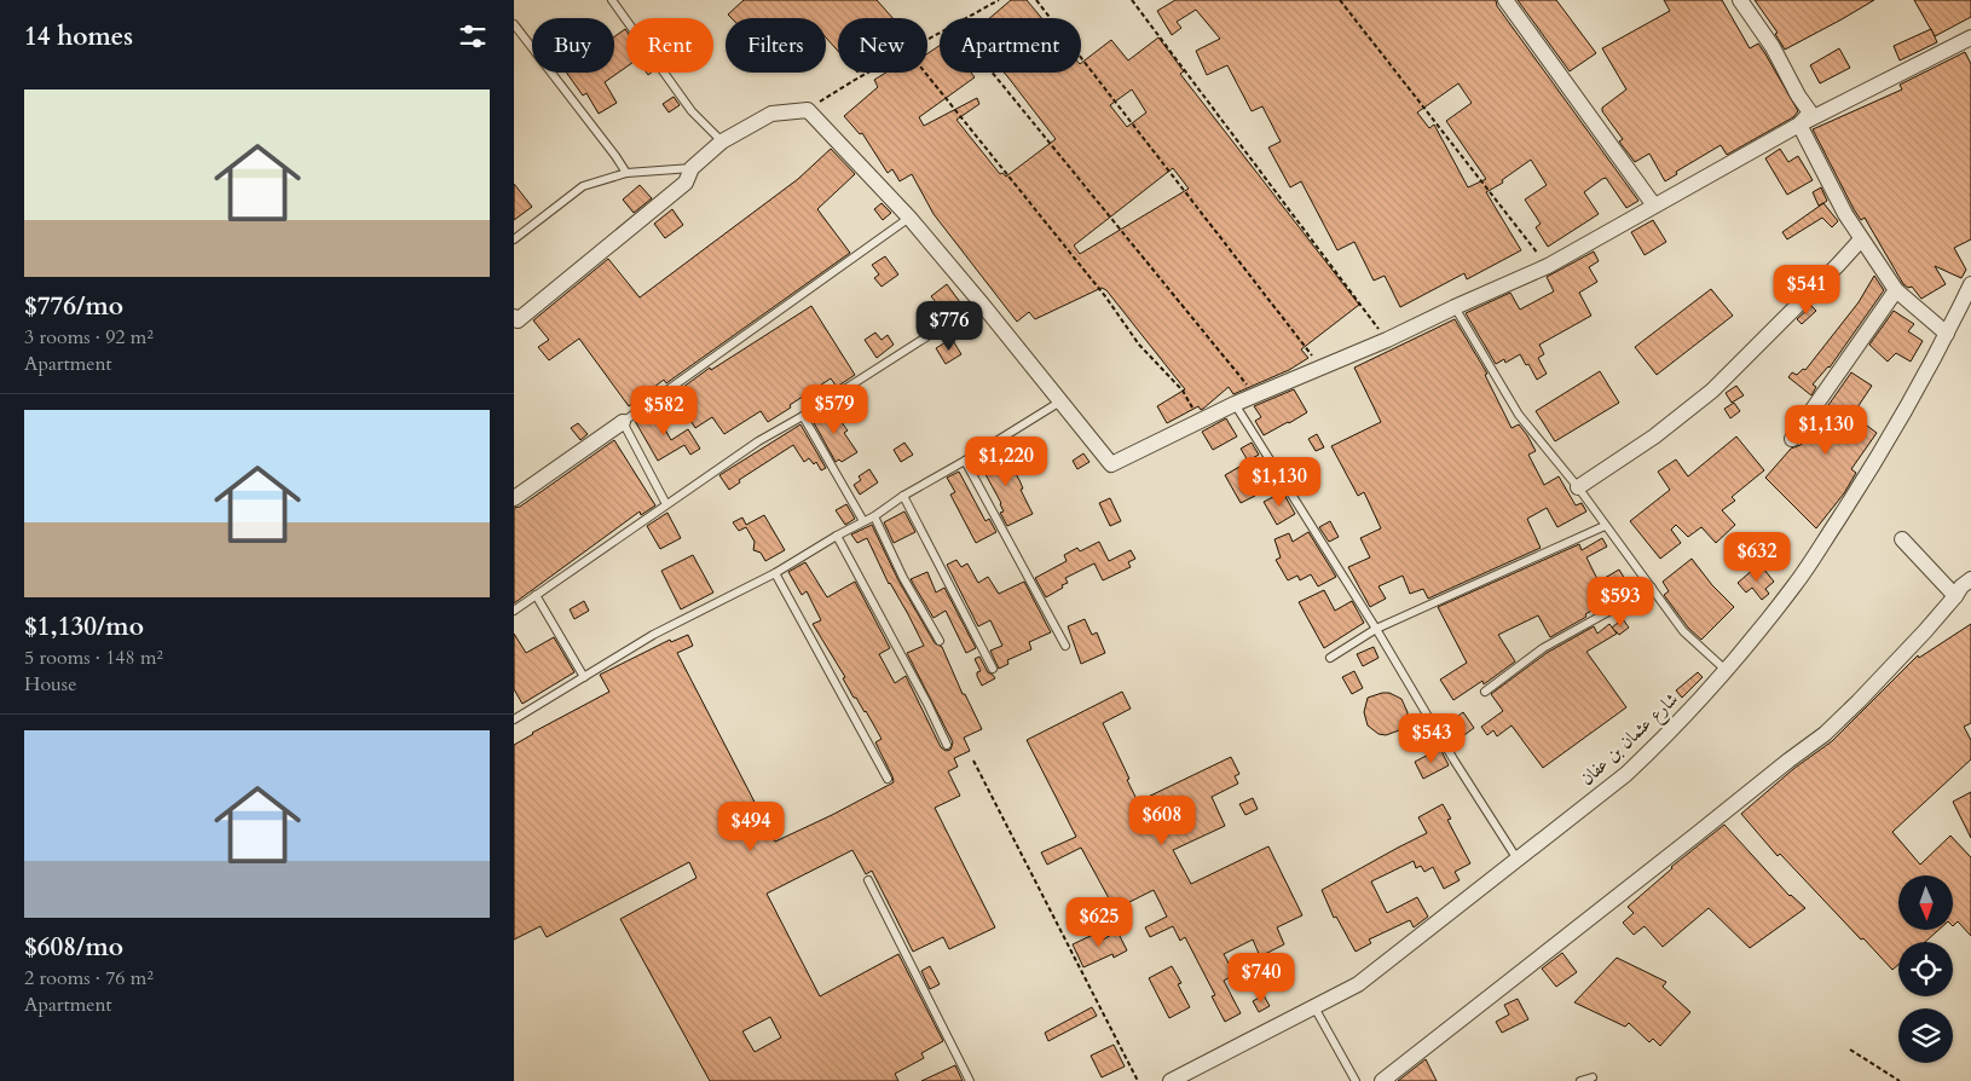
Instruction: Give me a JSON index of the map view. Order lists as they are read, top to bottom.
{
  "streets": {
    "street": ["شارع عثمان بن عفان"]
  },
  "north": "bottom",
  "page": {
    "heading": "14 homes",
    "chip": [
      "Buy",
      "Rent",
      "Filters",
      "New",
      "Apartment"
    ],
    "list": [
      {
        "name": "$776/mo",
        "note": "3 rooms · 92 m² · Apartment"
      },
      {
        "name": "$1,130/mo",
        "note": "5 rooms · 148 m² · House"
      },
      {
        "name": "$608/mo",
        "note": "2 rooms · 76 m² · Apartment"
      }
    ],
    "price": [
      "$541",
      "$776",
      "$579",
      "$582",
      "$1,130",
      "$1,220",
      "$1,130",
      "$632",
      "$593",
      "$543",
      "$608",
      "$494",
      "$625",
      "$740"
    ]
  }
}
